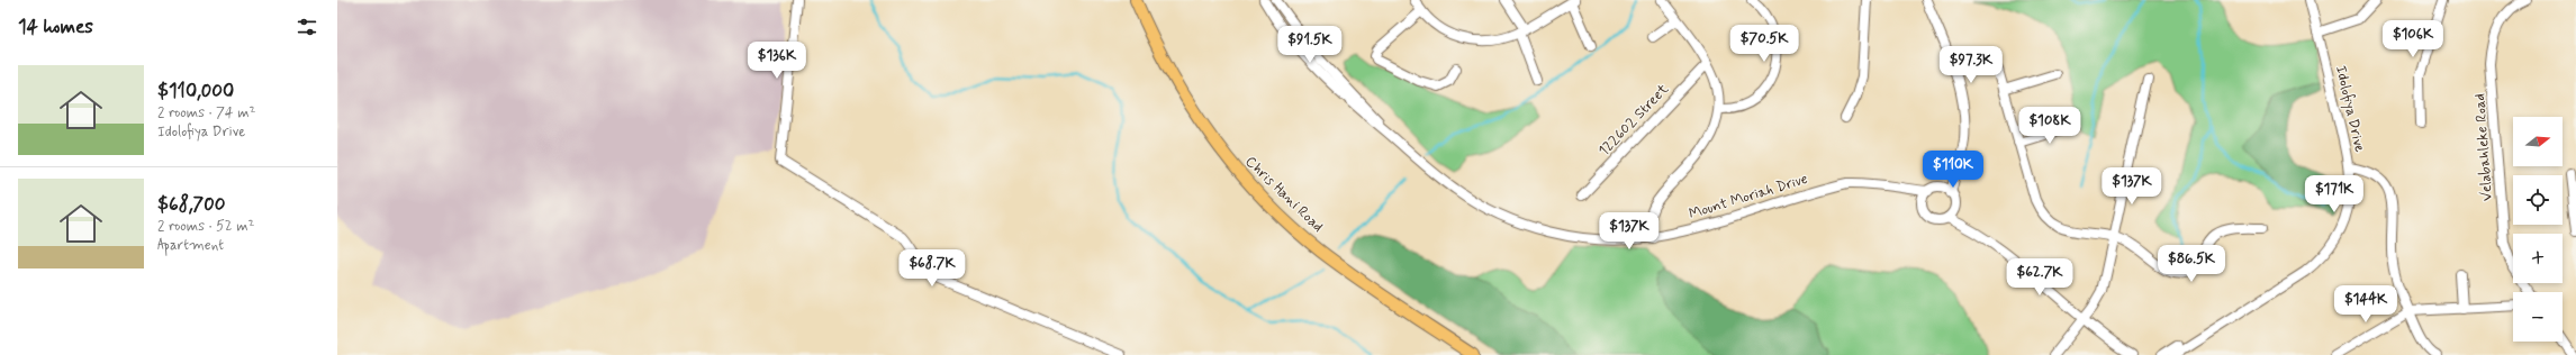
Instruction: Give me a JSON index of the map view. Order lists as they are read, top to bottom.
{
  "streets": {
    "main road": ["Chris Hani Road"],
    "street": [
      "Idolofiya Drive",
      "122602 Street",
      "Velabahleke Road",
      "Mount Moriah Drive"
    ]
  },
  "north": "right",
  "page": {
    "heading": "14 homes",
    "price": [
      "$106K",
      "$70.5K",
      "$91.5K",
      "$136K",
      "$97.3K",
      "$108K",
      "$110K",
      "$137K",
      "$171K",
      "$137K",
      "$86.5K",
      "$68.7K",
      "$62.7K",
      "$144K"
    ],
    "list": [
      {
        "name": "$110,000",
        "note": "2 rooms · 74 m² · Idolofiya Drive"
      },
      {
        "name": "$68,700",
        "note": "2 rooms · 52 m² · Apartment"
      }
    ],
    "map_buttons": ["+", "−"]
  }
}
